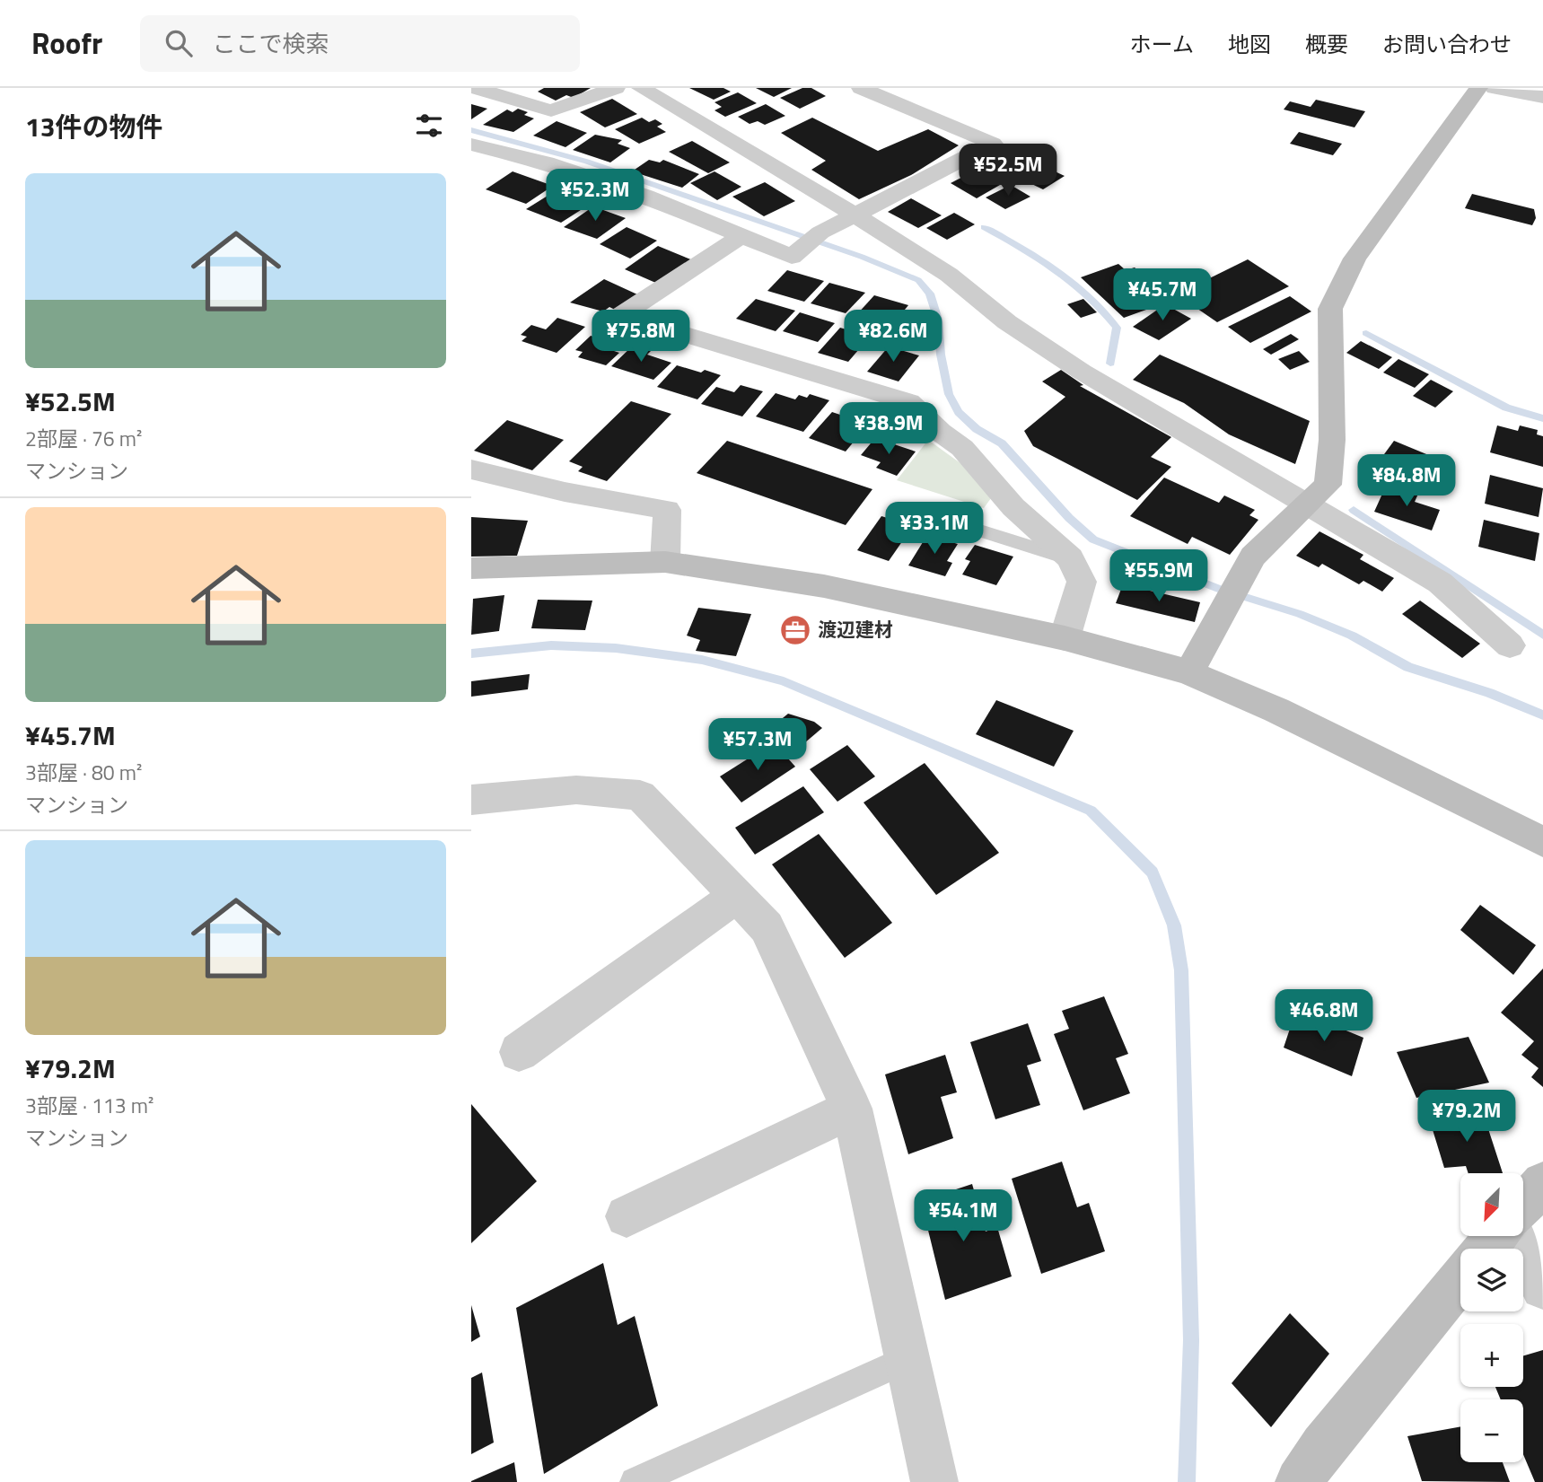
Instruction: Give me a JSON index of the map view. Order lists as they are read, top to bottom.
{
  "places": {
    "office": ["渡辺建材"]
  },
  "north": "bottom left",
  "page": {
    "header": "Roofr",
    "search": "ここで検索",
    "nav": [
      "ホーム",
      "地図",
      "概要",
      "お問い合わせ"
    ],
    "heading": "13件の物件",
    "price": [
      "¥52.5M",
      "¥52.3M",
      "¥45.7M",
      "¥75.8M",
      "¥82.6M",
      "¥38.9M",
      "¥84.8M",
      "¥33.1M",
      "¥55.9M",
      "¥57.3M",
      "¥46.8M",
      "¥79.2M",
      "¥54.1M"
    ],
    "list": [
      {
        "name": "¥52.5M",
        "note": "2部屋 · 76 m² · マンション"
      },
      {
        "name": "¥45.7M",
        "note": "3部屋 · 80 m² · マンション"
      },
      {
        "name": "¥79.2M",
        "note": "3部屋 · 113 m² · マンション"
      }
    ],
    "map_buttons": ["+", "−"]
  }
}
